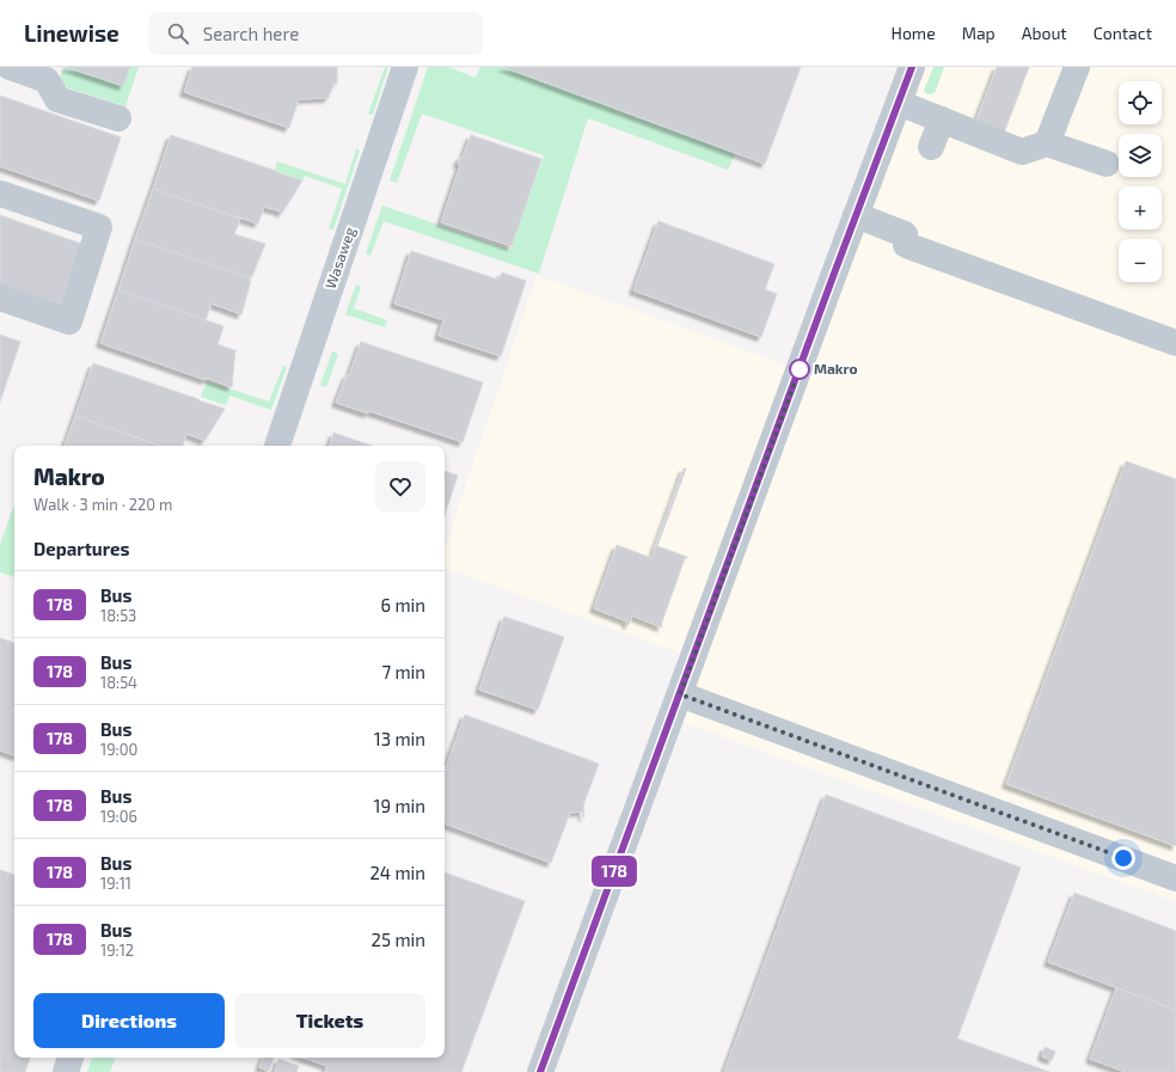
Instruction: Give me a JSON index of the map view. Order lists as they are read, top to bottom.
{
  "streets": {
    "street": ["Wasaweg"]
  },
  "places": ["Makro"],
  "lines": ["bus line 178"],
  "page": {
    "header": "Linewise",
    "search": "Search here",
    "nav": [
      "Home",
      "Map",
      "About",
      "Contact"
    ],
    "on_map": "178",
    "map_buttons": ["+", "−"],
    "heading": [
      ["Makro", "Walk · 3 min · 220 m"],
      "Departures"
    ],
    "list": [
      {
        "mark": "178",
        "name": "Bus",
        "note": "18:53",
        "value": "6 min"
      },
      {
        "mark": "178",
        "name": "Bus",
        "note": "18:54",
        "value": "7 min"
      },
      {
        "mark": "178",
        "name": "Bus",
        "note": "19:00",
        "value": "13 min"
      },
      {
        "mark": "178",
        "name": "Bus",
        "note": "19:06",
        "value": "19 min"
      },
      {
        "mark": "178",
        "name": "Bus",
        "note": "19:11",
        "value": "24 min"
      },
      {
        "mark": "178",
        "name": "Bus",
        "note": "19:12",
        "value": "25 min"
      }
    ],
    "buttons": ["Directions", "Tickets"]
  }
}
